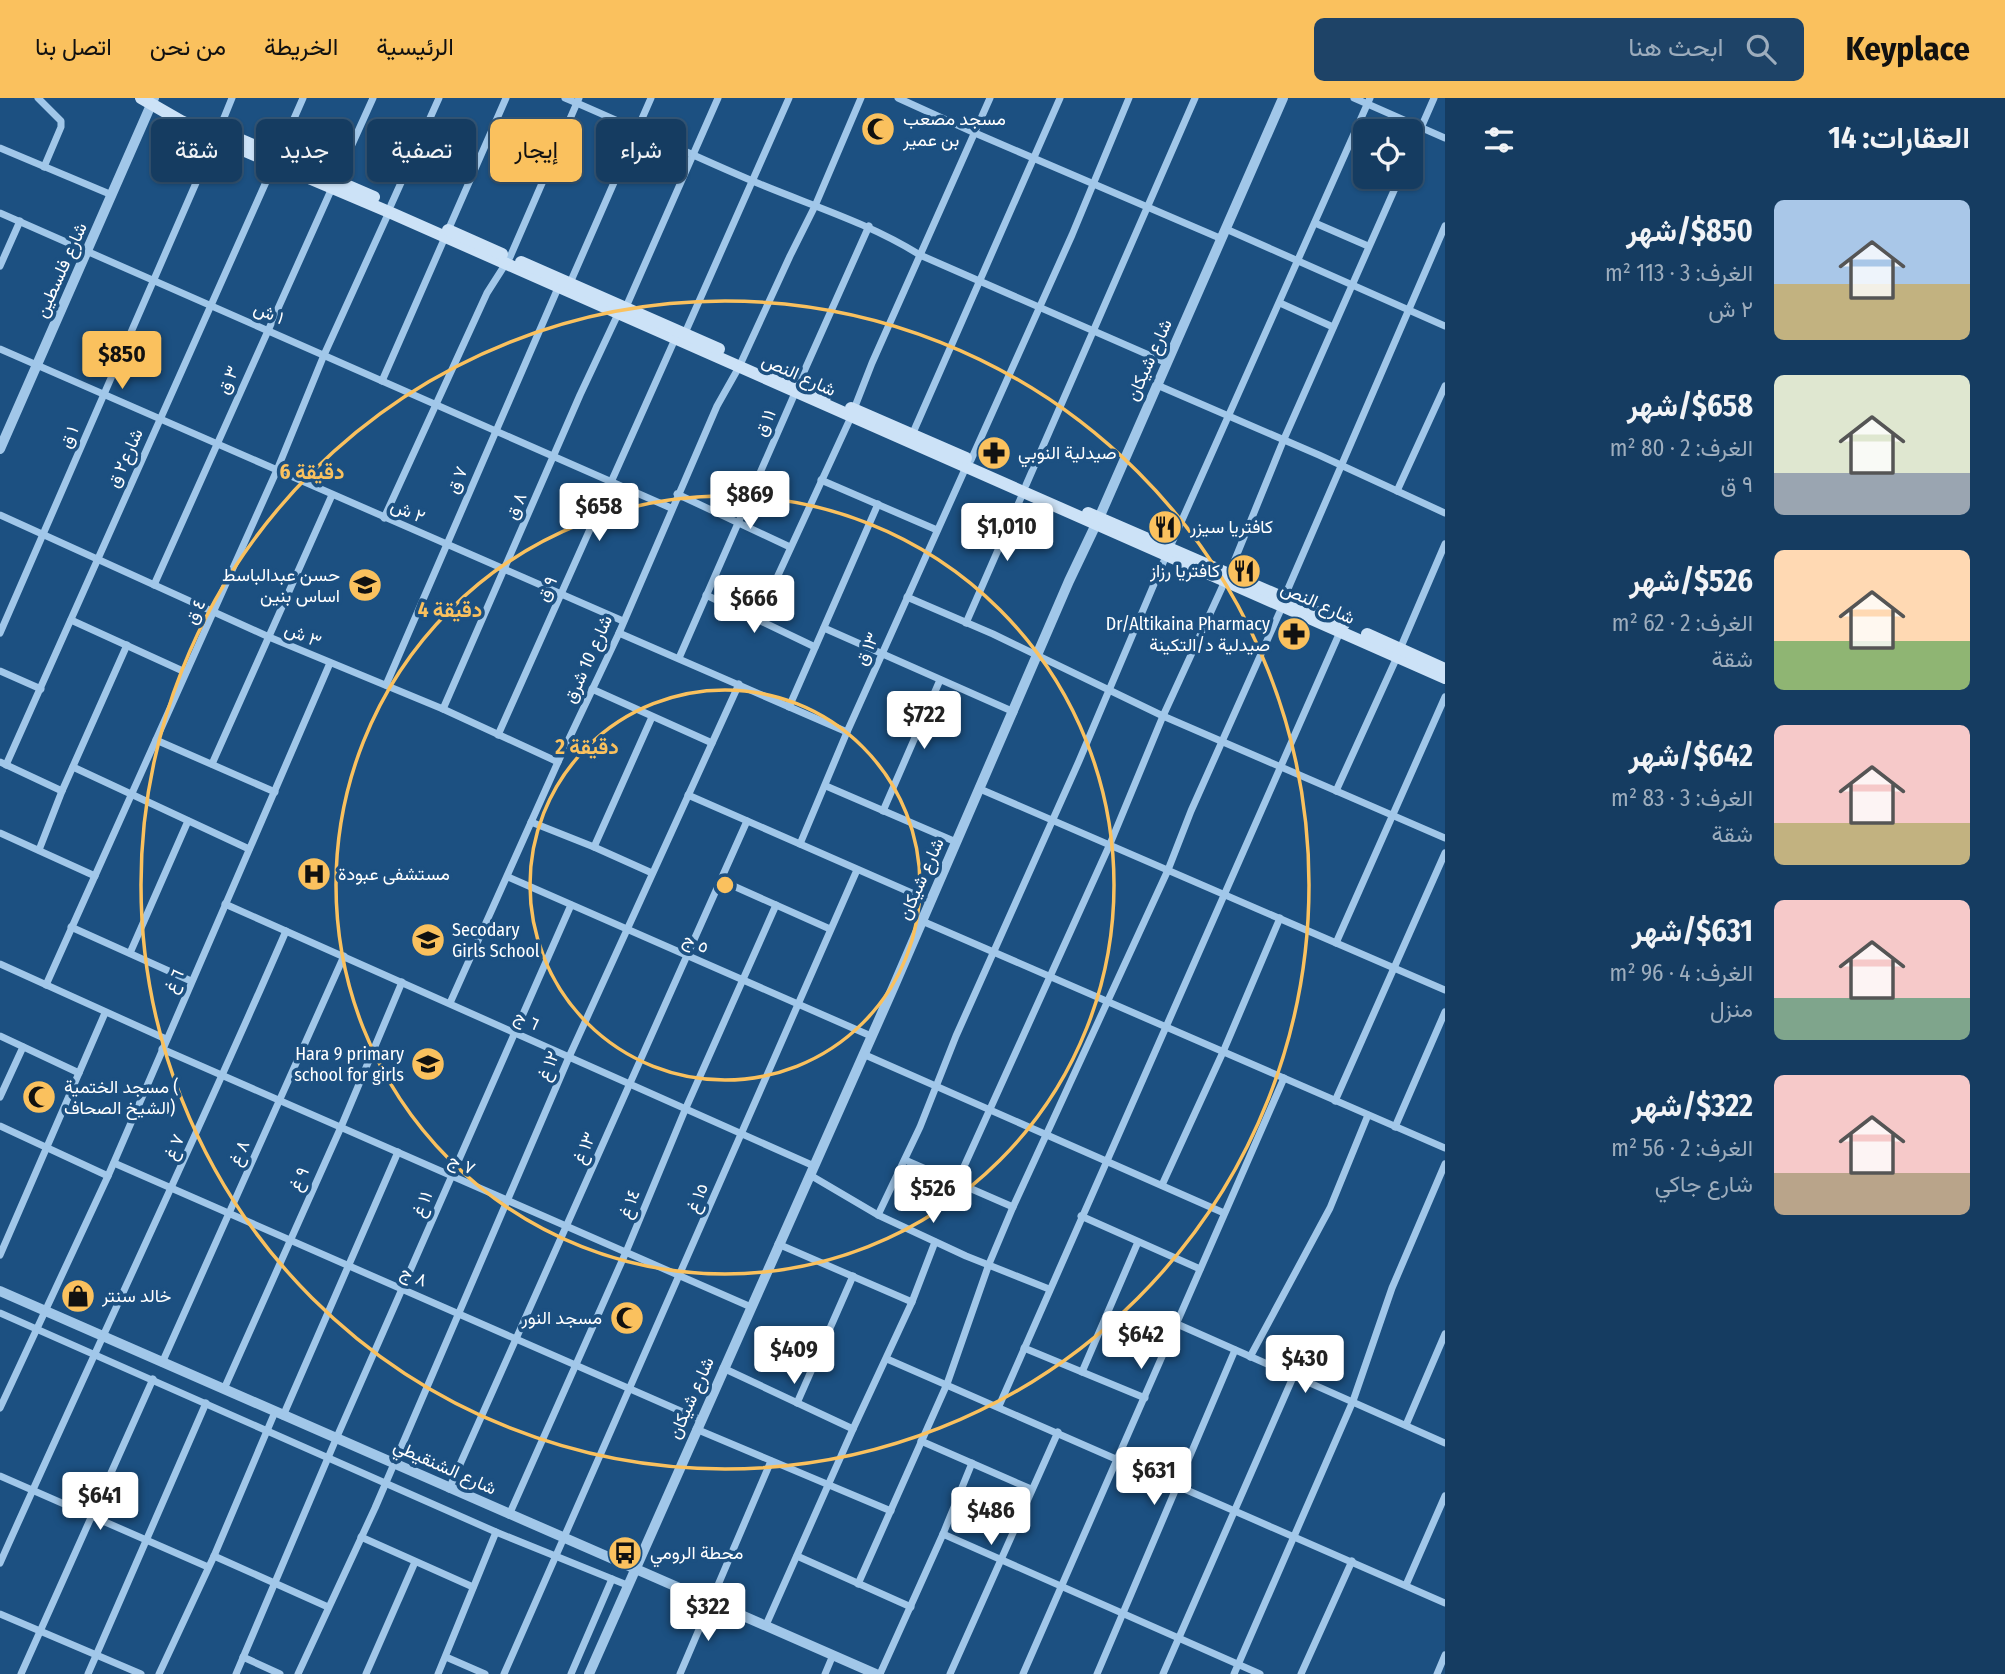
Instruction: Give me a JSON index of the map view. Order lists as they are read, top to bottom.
{
  "streets": {
    "main road": ["شارع النص"],
    "street": [
      "شارع فلسطين",
      "١ ش",
      "شارع شيكان",
      "٣ ق",
      "١١ ق",
      "١ ق",
      "شارع٢ ق",
      "٧ ق",
      "٨ ق",
      "٢ ش",
      "٩ ق",
      "٤ ق",
      "٣ ش",
      "١٣ ق",
      "شارع 10 شرق",
      "٥ ج",
      "٦ غ",
      "٦ ج",
      "١٢ غ",
      "٧ غ",
      "١٣ غ",
      "٨ غ",
      "٧ ج",
      "٩ غ",
      "١٥ غ",
      "١١ غ",
      "١٤ غ",
      "٨ ج",
      "شارع الشنقيطي"
    ]
  },
  "crossings": [
    ["شارع فلسطين", "١ ش"],
    ["شارع فلسطين", "شارع النص"],
    ["شارع فلسطين", "٢ ش"],
    ["١ ش", "٣ ق"],
    ["١ ش", "١ ق"],
    ["١ ش", "شارع٢ ق"],
    ["١ ش", "٧ ق"],
    ["١ ش", "٨ ق"],
    ["١ ش", "٩ ق"],
    ["١ ش", "٤ ق"],
    ["١ ش", "شارع 10 شرق"],
    ["شارع شيكان", "شارع النص"],
    ["شارع شيكان", "٥ ج"],
    ["شارع شيكان", "٦ ج"],
    ["شارع شيكان", "٧ ج"],
    ["شارع شيكان", "٨ ج"],
    ["شارع شيكان", "شارع الشنقيطي"],
    ["شارع النص", "٣ ق"],
    ["شارع النص", "١١ ق"],
    ["شارع النص", "٧ ق"],
    ["شارع النص", "٨ ق"],
    ["شارع النص", "٩ ق"],
    ["شارع النص", "٤ ق"],
    ["شارع النص", "١٣ ق"],
    ["شارع النص", "شارع 10 شرق"],
    ["٣ ق", "٢ ش"],
    ["٣ ق", "٣ ش"],
    ["١ ق", "٢ ش"],
    ["١ ق", "٣ ش"],
    ["شارع٢ ق", "٢ ش"],
    ["شارع٢ ق", "٣ ش"],
    ["٧ ق", "٢ ش"],
    ["٧ ق", "٣ ش"],
    ["٨ ق", "٢ ش"],
    ["٨ ق", "٣ ش"],
    ["٢ ش", "٩ ق"],
    ["٢ ش", "٤ ق"],
    ["٢ ش", "شارع 10 شرق"],
    ["٩ ق", "٣ ش"],
    ["٤ ق", "٣ ش"],
    ["٣ ش", "شارع 10 شرق"],
    ["٣ ش", "٦ غ"],
    ["شارع 10 شرق", "٥ ج"],
    ["شارع 10 شرق", "٦ ج"],
    ["٥ ج", "١٢ غ"],
    ["٥ ج", "١٣ غ"],
    ["٥ ج", "١٥ غ"],
    ["٥ ج", "١١ غ"],
    ["٥ ج", "١٤ غ"],
    ["٦ غ", "٦ ج"],
    ["٦ غ", "٧ ج"],
    ["٦ غ", "٨ ج"],
    ["٦ غ", "شارع الشنقيطي"],
    ["٦ ج", "١٢ غ"],
    ["٦ ج", "٧ غ"],
    ["٦ ج", "١٣ غ"],
    ["٦ ج", "٨ غ"],
    ["٦ ج", "٩ غ"],
    ["٦ ج", "١٥ غ"],
    ["٦ ج", "١١ غ"],
    ["٦ ج", "١٤ غ"],
    ["١٢ غ", "٧ ج"],
    ["١٢ غ", "٨ ج"],
    ["١٢ غ", "شارع الشنقيطي"],
    ["٧ غ", "٧ ج"],
    ["٧ غ", "٨ ج"],
    ["٧ غ", "شارع الشنقيطي"],
    ["١٣ غ", "٧ ج"],
    ["١٣ غ", "٨ ج"],
    ["١٣ غ", "شارع الشنقيطي"],
    ["٨ غ", "٧ ج"],
    ["٨ غ", "٨ ج"],
    ["٨ غ", "شارع الشنقيطي"],
    ["٧ ج", "٩ غ"],
    ["٧ ج", "١٥ غ"],
    ["٧ ج", "١١ غ"],
    ["٧ ج", "١٤ غ"],
    ["٩ غ", "٨ ج"],
    ["٩ غ", "شارع الشنقيطي"],
    ["١٥ غ", "٨ ج"],
    ["١٥ غ", "شارع الشنقيطي"],
    ["١١ غ", "٨ ج"],
    ["١١ غ", "شارع الشنقيطي"],
    ["١٤ غ", "٨ ج"],
    ["١٤ غ", "شارع الشنقيطي"]
  ],
  "places": {
    "mosque": ["مسجد مصعب بن عمير", "مسجد الختمية ( الشيخ الصحاف)", "مسجد النور"],
    "pharmacy": ["صيدلية النوبي", "Dr/Altikaina Pharmacy صيدلية د/التكينة"],
    "restaurant": ["كافتريا سيزر", "كافتريا رزاز"],
    "school or university": ["حسن عبدالباسط اساس بنين", "Secodary Girls School", "Hara 9 primary school for girls"],
    "hospital": ["مستشفى عبودة"],
    "shop": ["خالد سنتر"],
    "bus stop": ["محطة الرومي"]
  },
  "page": {
    "header": "Keyplace",
    "search": "ابحث هنا",
    "nav": [
      "الرئيسية",
      "الخريطة",
      "من نحن",
      "اتصل بنا"
    ],
    "heading": "العقارات: 14",
    "chip": [
      "شراء",
      "إيجار",
      "تصفية",
      "جديد",
      "شقة"
    ],
    "list": [
      {
        "name": "$850/شهر",
        "note": "الغرف: 3 · 113 m² · ٢ ش"
      },
      {
        "name": "$658/شهر",
        "note": "الغرف: 2 · 80 m² · ٩ ق"
      },
      {
        "name": "$526/شهر",
        "note": "الغرف: 2 · 62 m² · شقة"
      },
      {
        "name": "$642/شهر",
        "note": "الغرف: 3 · 83 m² · شقة"
      },
      {
        "name": "$631/شهر",
        "note": "الغرف: 4 · 96 m² · منزل"
      },
      {
        "name": "$322/شهر",
        "note": "الغرف: 2 · 56 m² · شارع جاكي"
      }
    ],
    "price": [
      "$850",
      "$869",
      "$658",
      "$1,010",
      "$666",
      "$722",
      "$526",
      "$642",
      "$409",
      "$430",
      "$631",
      "$641",
      "$486",
      "$322"
    ]
  },
  "rings": ["6 دقيقة", "4 دقيقة", "2 دقيقة"]
}
